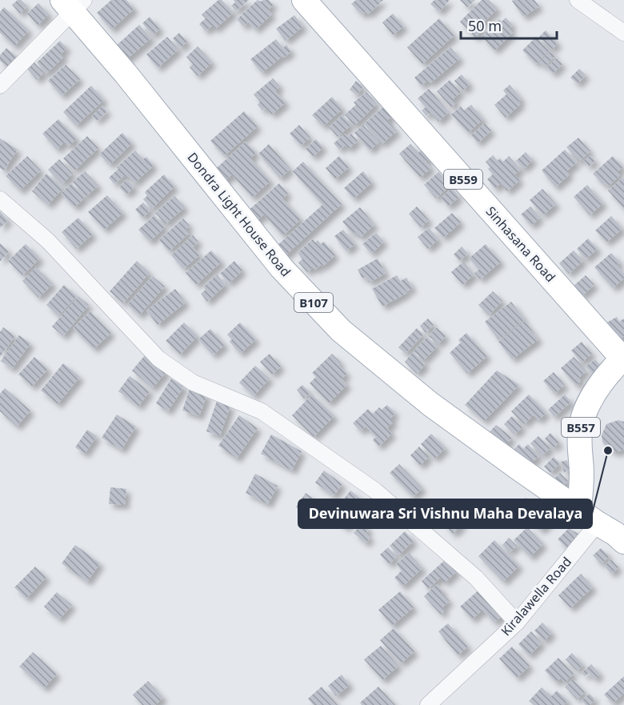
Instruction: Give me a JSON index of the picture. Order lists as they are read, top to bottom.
{
  "streets": {
    "main road": [
      "B559",
      "Dondra Light House Road",
      "Sinhasana Road",
      "B107",
      "B557"
    ],
    "street": ["Kiralawella Road"]
  },
  "crossings": [
    ["Dondra Light House Road", "B557"],
    ["Dondra Light House Road", "Kiralawella Road"],
    ["Sinhasana Road", "B557"],
    ["B557", "Kiralawella Road"]
  ],
  "places": ["Devinuwara Sri Vishnu Maha Devalaya"],
  "scale_bar": "50 m"
}
